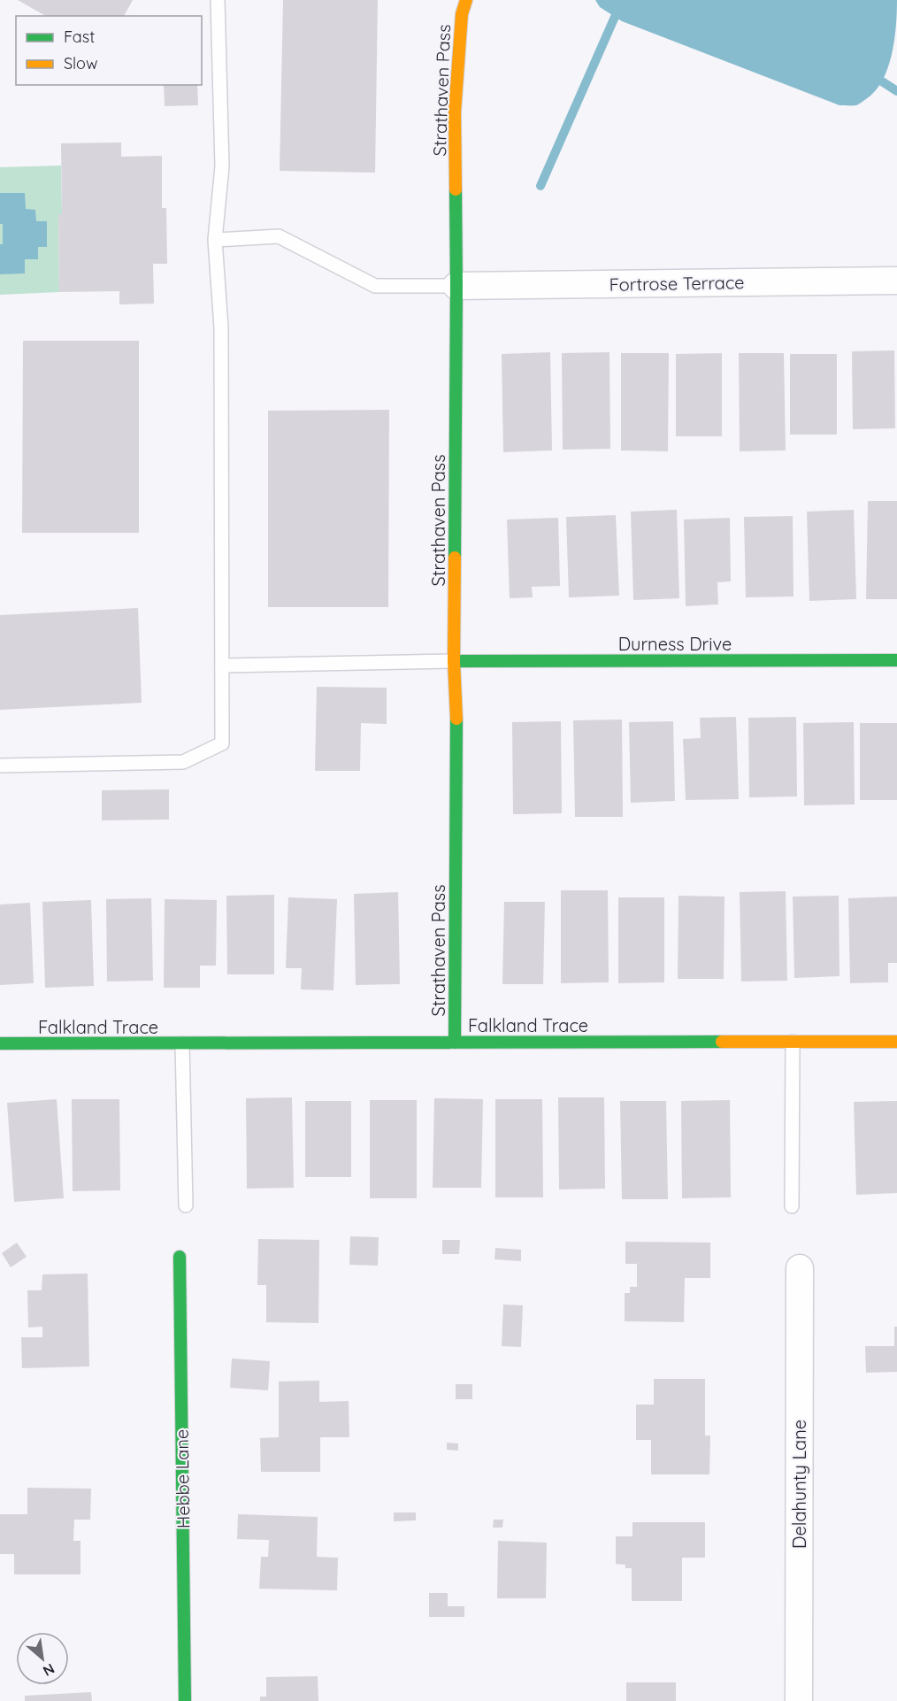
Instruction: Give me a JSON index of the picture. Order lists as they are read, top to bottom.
{
  "streets": {
    "street": [
      "Strathaven Pass",
      "Fortrose Terrace",
      "Durness Drive",
      "Falkland Trace",
      "Hebbe Lane",
      "Delahunty Lane"
    ]
  },
  "crossings": [
    ["Strathaven Pass", "Fortrose Terrace"],
    ["Strathaven Pass", "Durness Drive"],
    ["Strathaven Pass", "Falkland Trace"]
  ],
  "legend": ["Fast", "Slow"],
  "north": "bottom right"
}
